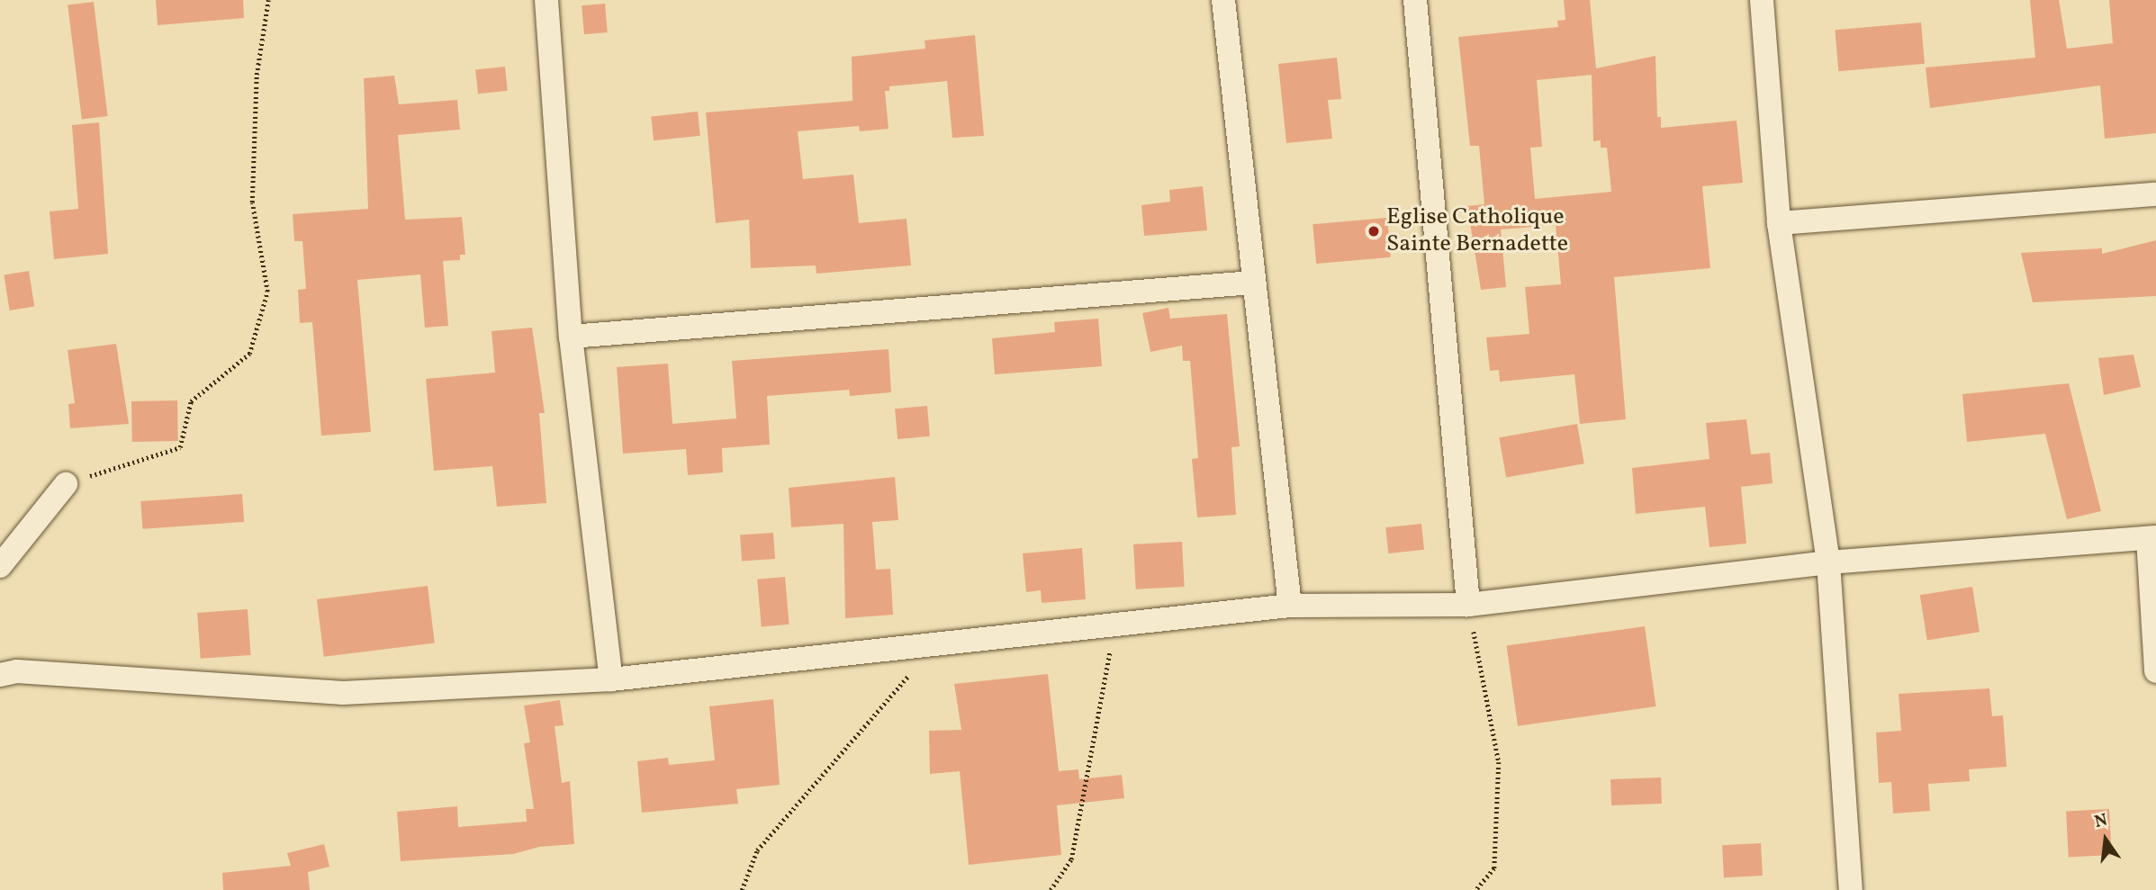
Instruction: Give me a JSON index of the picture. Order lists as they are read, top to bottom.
{
  "places": ["Eglise Catholique Sainte Bernadette"],
  "north": "top"
}
